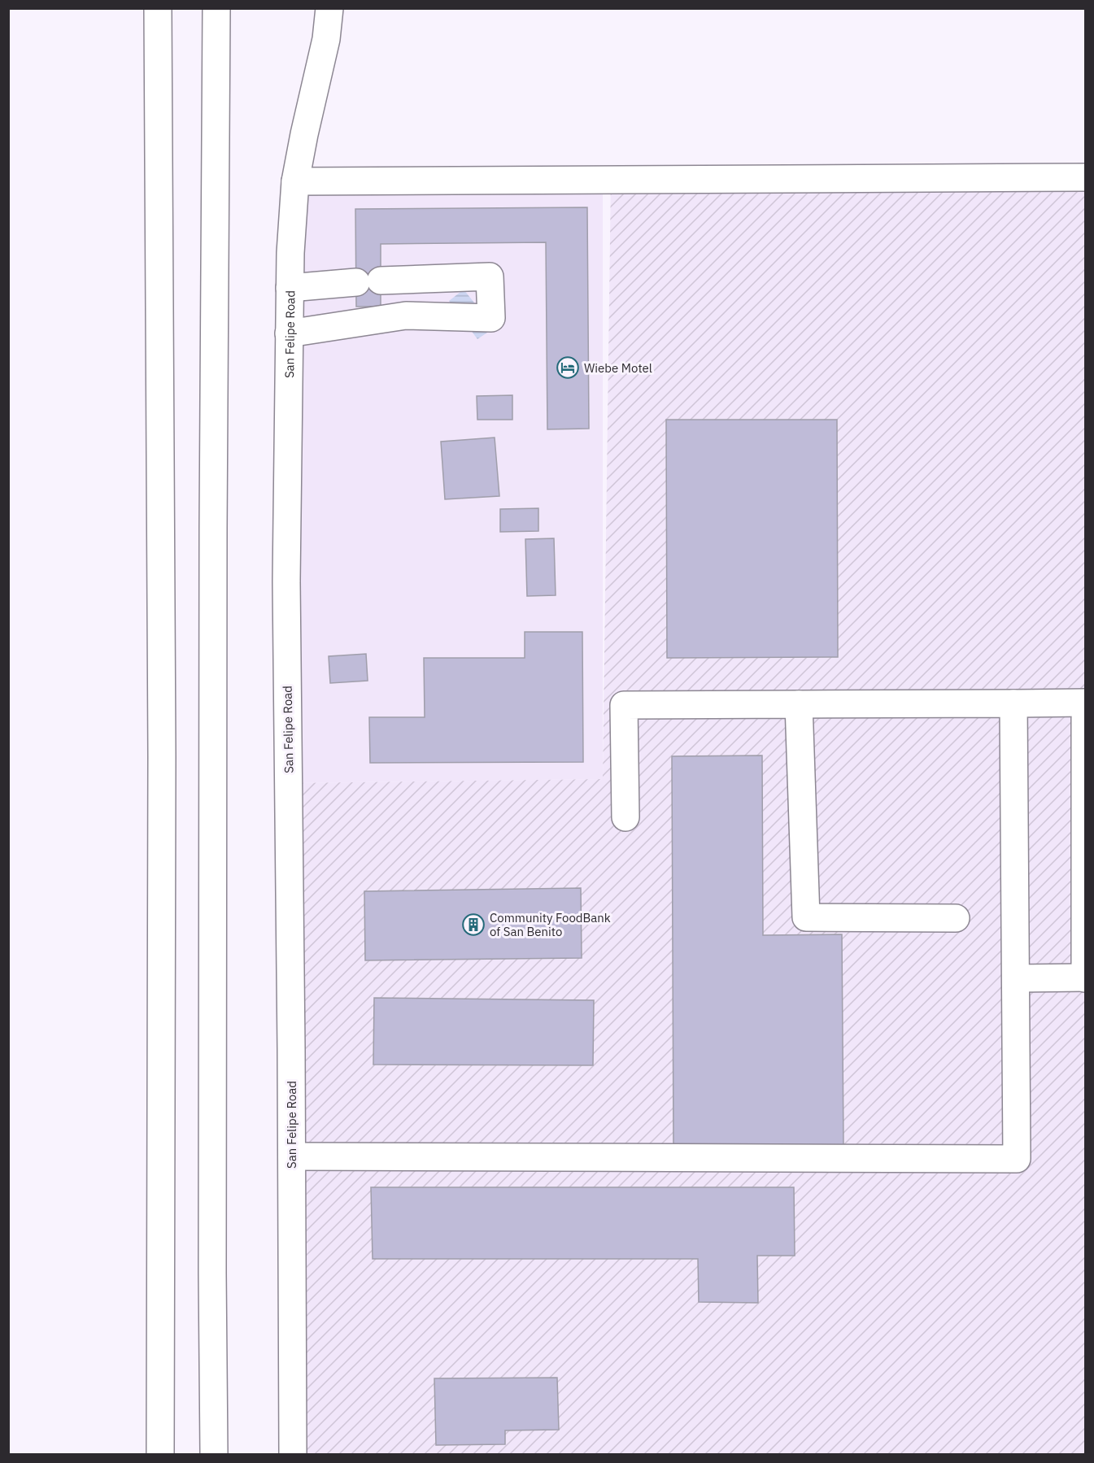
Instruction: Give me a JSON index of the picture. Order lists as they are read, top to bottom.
{
  "streets": {
    "main road": ["San Felipe Road"]
  },
  "places": {
    "hotel": ["Wiebe Motel"],
    "building": ["Community FoodBank of San Benito"]
  }
}
